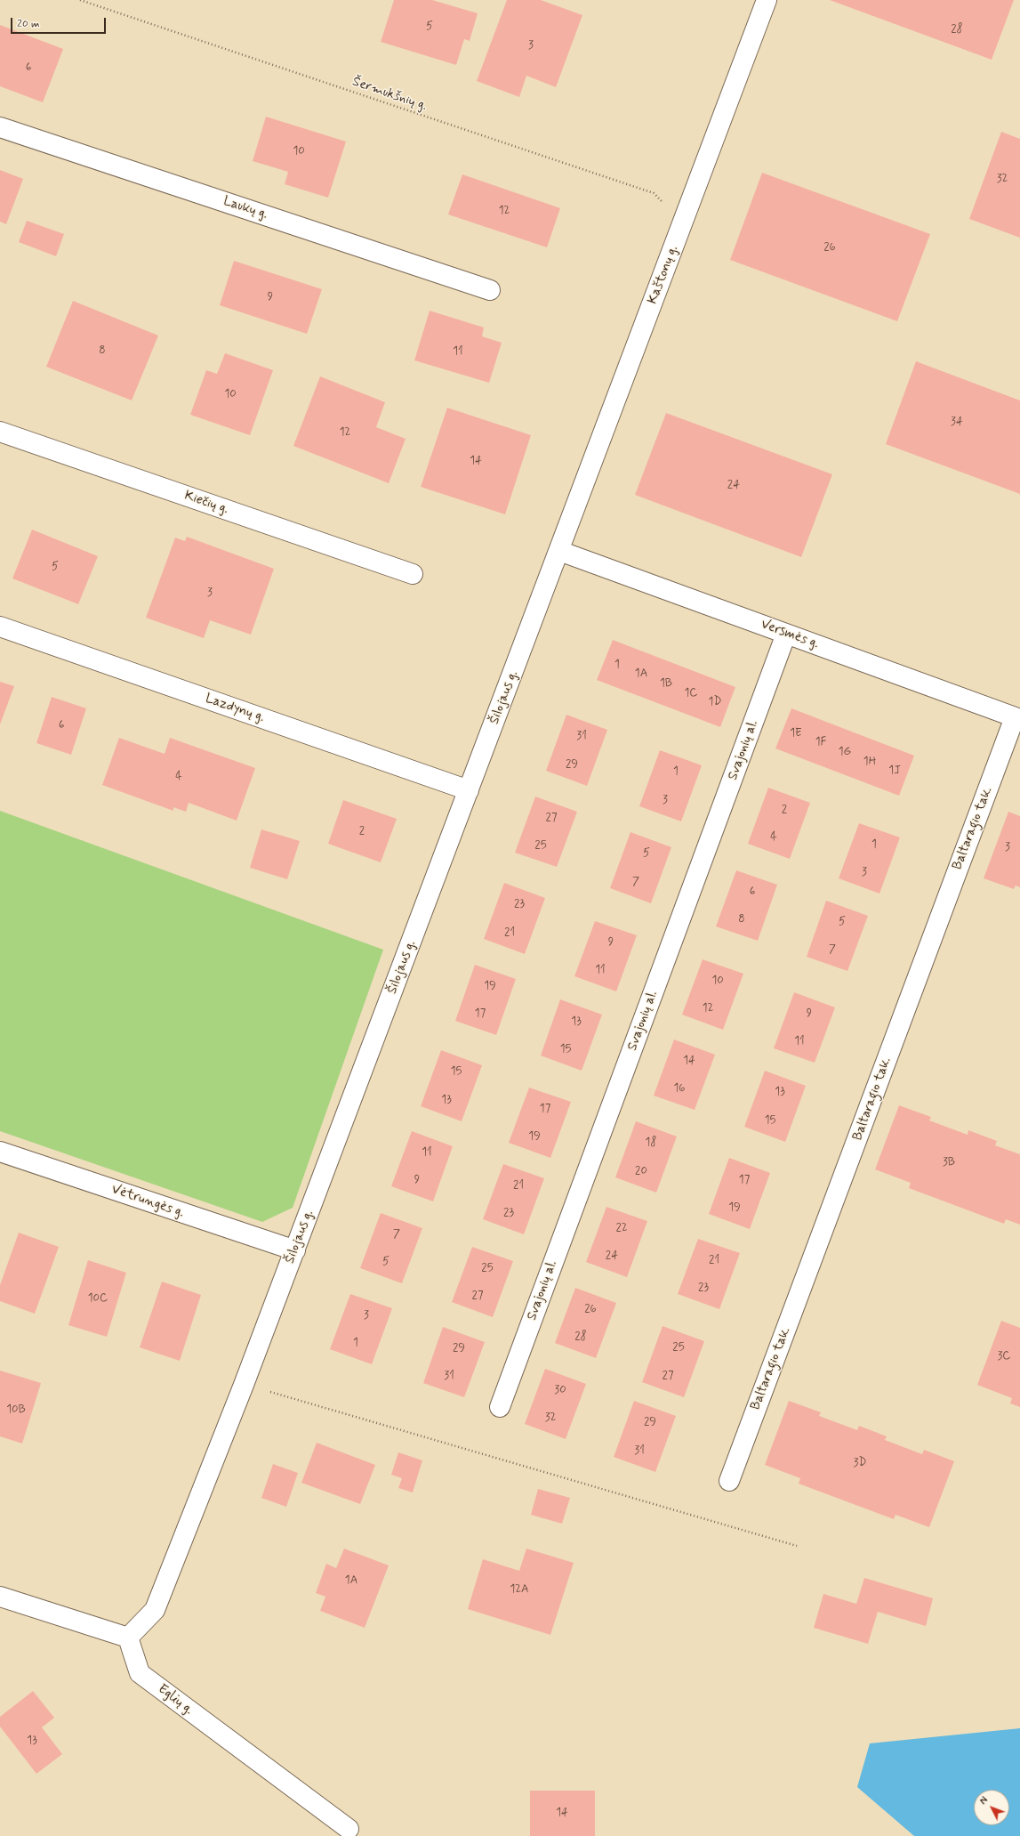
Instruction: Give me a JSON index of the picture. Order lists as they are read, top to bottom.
{
  "streets": {
    "street": [
      "Laukų g.",
      "Kaštonų g.",
      "Kiečių g.",
      "Versmės g.",
      "Šilojaus g.",
      "Lazdynų g.",
      "Svajonių al.",
      "Baltaragio tak.",
      "Vėtrungės g.",
      "Eglių g."
    ],
    "path": ["Šermukšnių g."]
  },
  "crossings": [
    ["Šermukšnių g.", "Kaštonų g."],
    ["Kaštonų g.", "Versmės g."],
    ["Kaštonų g.", "Šilojaus g."],
    ["Versmės g.", "Šilojaus g."],
    ["Versmės g.", "Svajonių al."],
    ["Versmės g.", "Baltaragio tak."],
    ["Šilojaus g.", "Lazdynų g."],
    ["Šilojaus g.", "Vėtrungės g."],
    ["Šilojaus g.", "Eglių g."]
  ],
  "house_numbers": [
    "5",
    "28",
    "3",
    "6",
    "10",
    "32",
    "12",
    "26",
    "9",
    "8",
    "11",
    "10",
    "34",
    "12",
    "14",
    "24",
    "5",
    "3",
    "1",
    "1A",
    "1B",
    "1C",
    "1D",
    "6",
    "1E",
    "31",
    "1F",
    "1G",
    "1H",
    "29",
    "1J",
    "1",
    "4",
    "3",
    "2",
    "27",
    "2",
    "4",
    "1",
    "25",
    "3",
    "5",
    "3",
    "7",
    "6",
    "23",
    "8",
    "5",
    "21",
    "9",
    "7",
    "11",
    "10",
    "19",
    "12",
    "17",
    "9",
    "13",
    "11",
    "15",
    "14",
    "15",
    "16",
    "13",
    "13",
    "17",
    "15",
    "19",
    "18",
    "11",
    "3B",
    "20",
    "9",
    "17",
    "21",
    "19",
    "23",
    "22",
    "7",
    "24",
    "21",
    "5",
    "25",
    "23",
    "27",
    "10C",
    "26",
    "3",
    "28",
    "1",
    "25",
    "29",
    "3C",
    "31",
    "27",
    "30",
    "10B",
    "32",
    "29",
    "31",
    "3D",
    "1A",
    "12A",
    "13",
    "14"
  ],
  "scale_bar": "20 m",
  "north": "top left"
}
